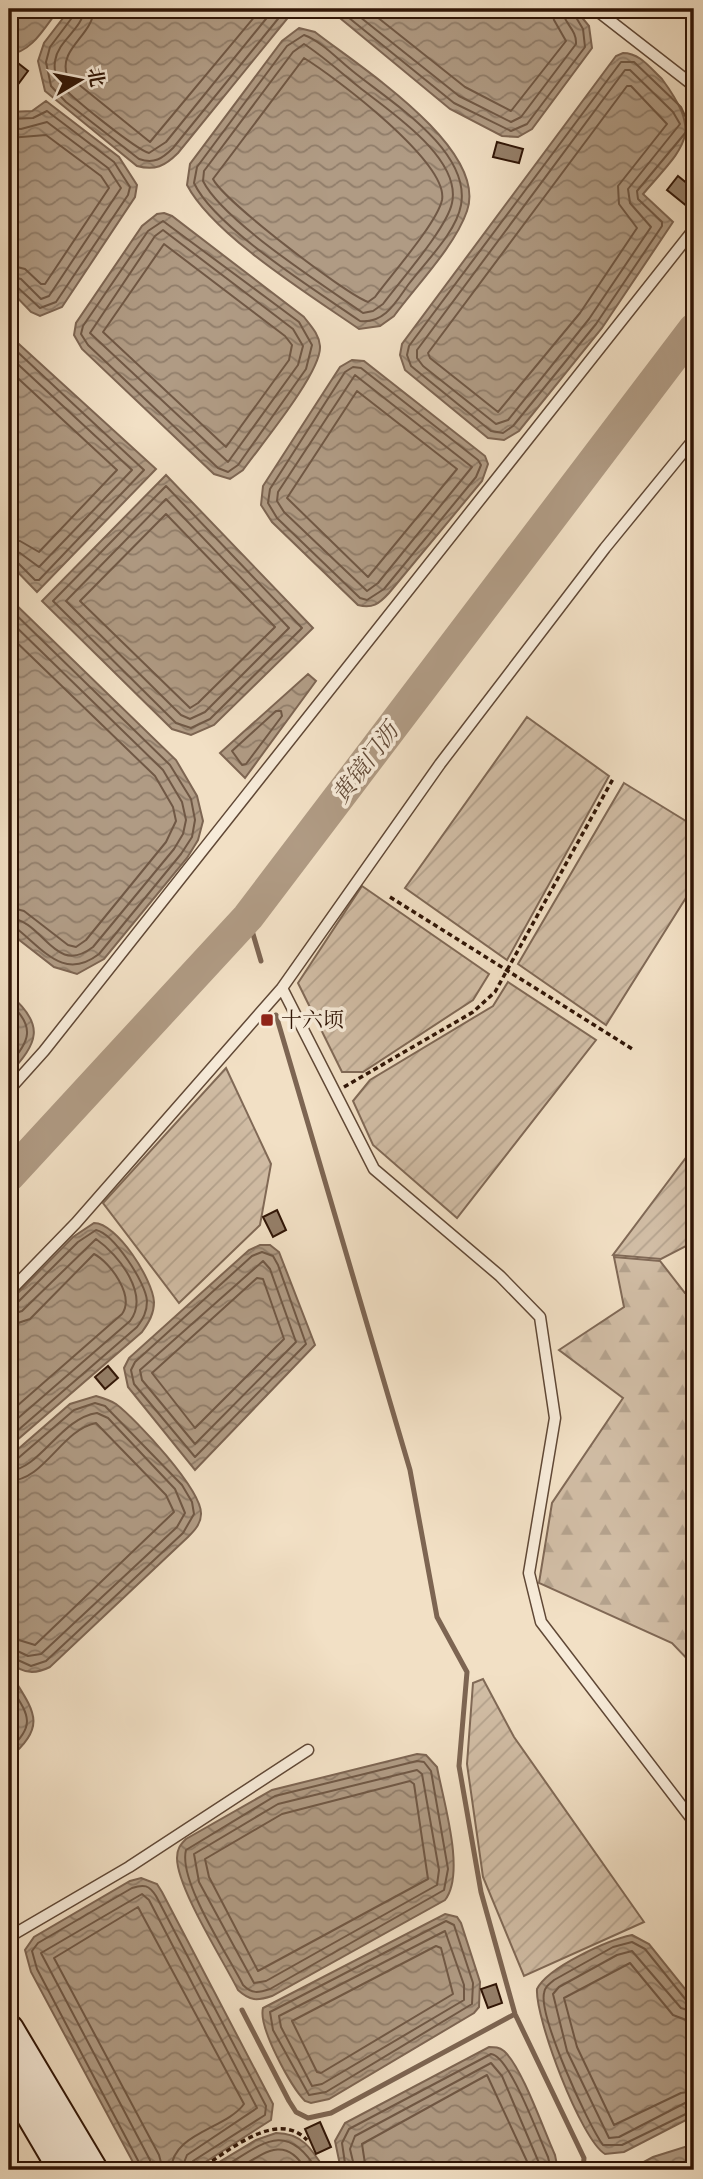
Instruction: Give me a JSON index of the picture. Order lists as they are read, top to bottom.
{
  "water": ["黄镜门沥"],
  "places": {
    "transit": ["十六顷"]
  },
  "north": "right"
}
